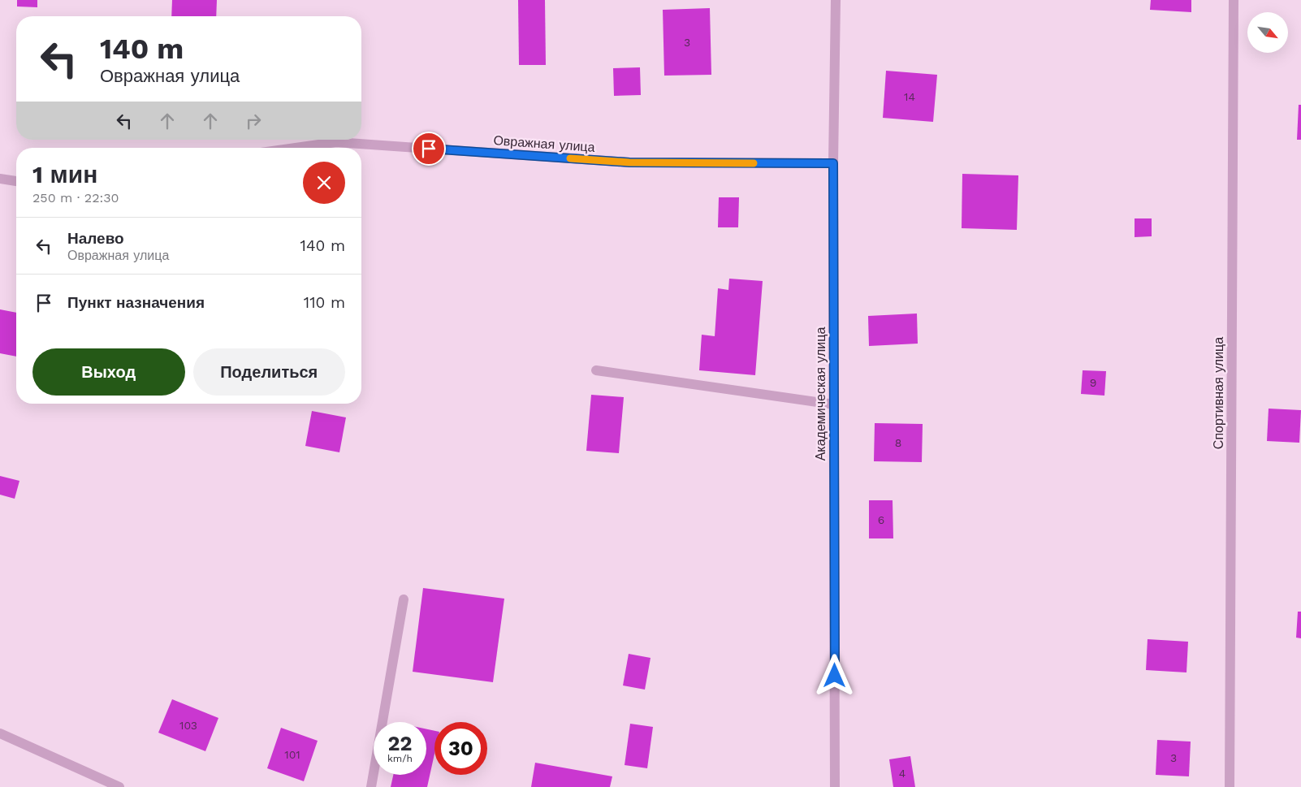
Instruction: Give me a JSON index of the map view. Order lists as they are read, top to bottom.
{
  "streets": {
    "street": ["Овражная улица", "Спортивная улица", "Академическая улица"]
  },
  "crossings": [
    ["Овражная улица", "Академическая улица"]
  ],
  "house_numbers": [
    "3",
    "14",
    "9",
    "8",
    "6",
    "103",
    "101",
    "3",
    "4"
  ],
  "north": "bottom right",
  "page": {
    "turn": ["140 m", "Овражная улица"],
    "heading": ["1 мин", "250 m · 22:30"],
    "list": [
      {
        "name": "Налево",
        "note": "Овражная улица",
        "value": "140 m"
      },
      {
        "name": "Пункт назначения",
        "value": "110 m"
      }
    ],
    "buttons": ["Выход", "Поделиться"],
    "speed": "22 km/h",
    "limit": "30"
  }
}
